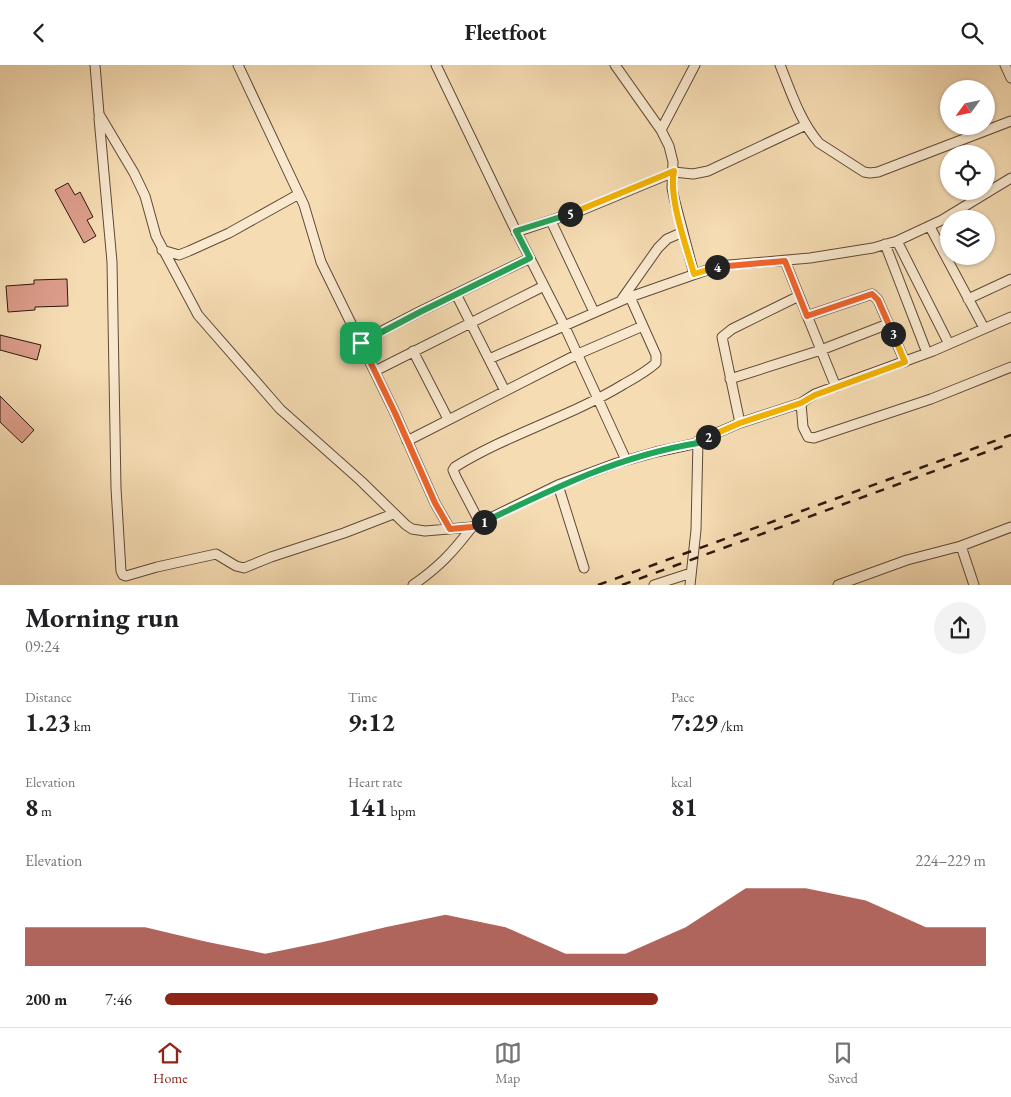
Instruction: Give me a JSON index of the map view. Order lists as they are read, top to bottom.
{
  "north": "bottom left",
  "page": {
    "header": "Fleetfoot",
    "pins": [
      "5",
      "4",
      "3",
      "2",
      "1"
    ],
    "heading": ["Morning run", "09:24"],
    "stats": [
      ["Distance", "1.23 km"],
      ["Time", "9:12"],
      ["Pace", "7:29 /km"],
      ["Elevation", "8 m"],
      ["Heart rate", "141 bpm"],
      ["kcal", "81"]
    ],
    "chart": ["Elevation", "224–229 m"],
    "list": [
      {
        "name": "200 m",
        "note": "7:46"
      }
    ],
    "tabs": ["Home", "Map", "Saved"]
  }
}
